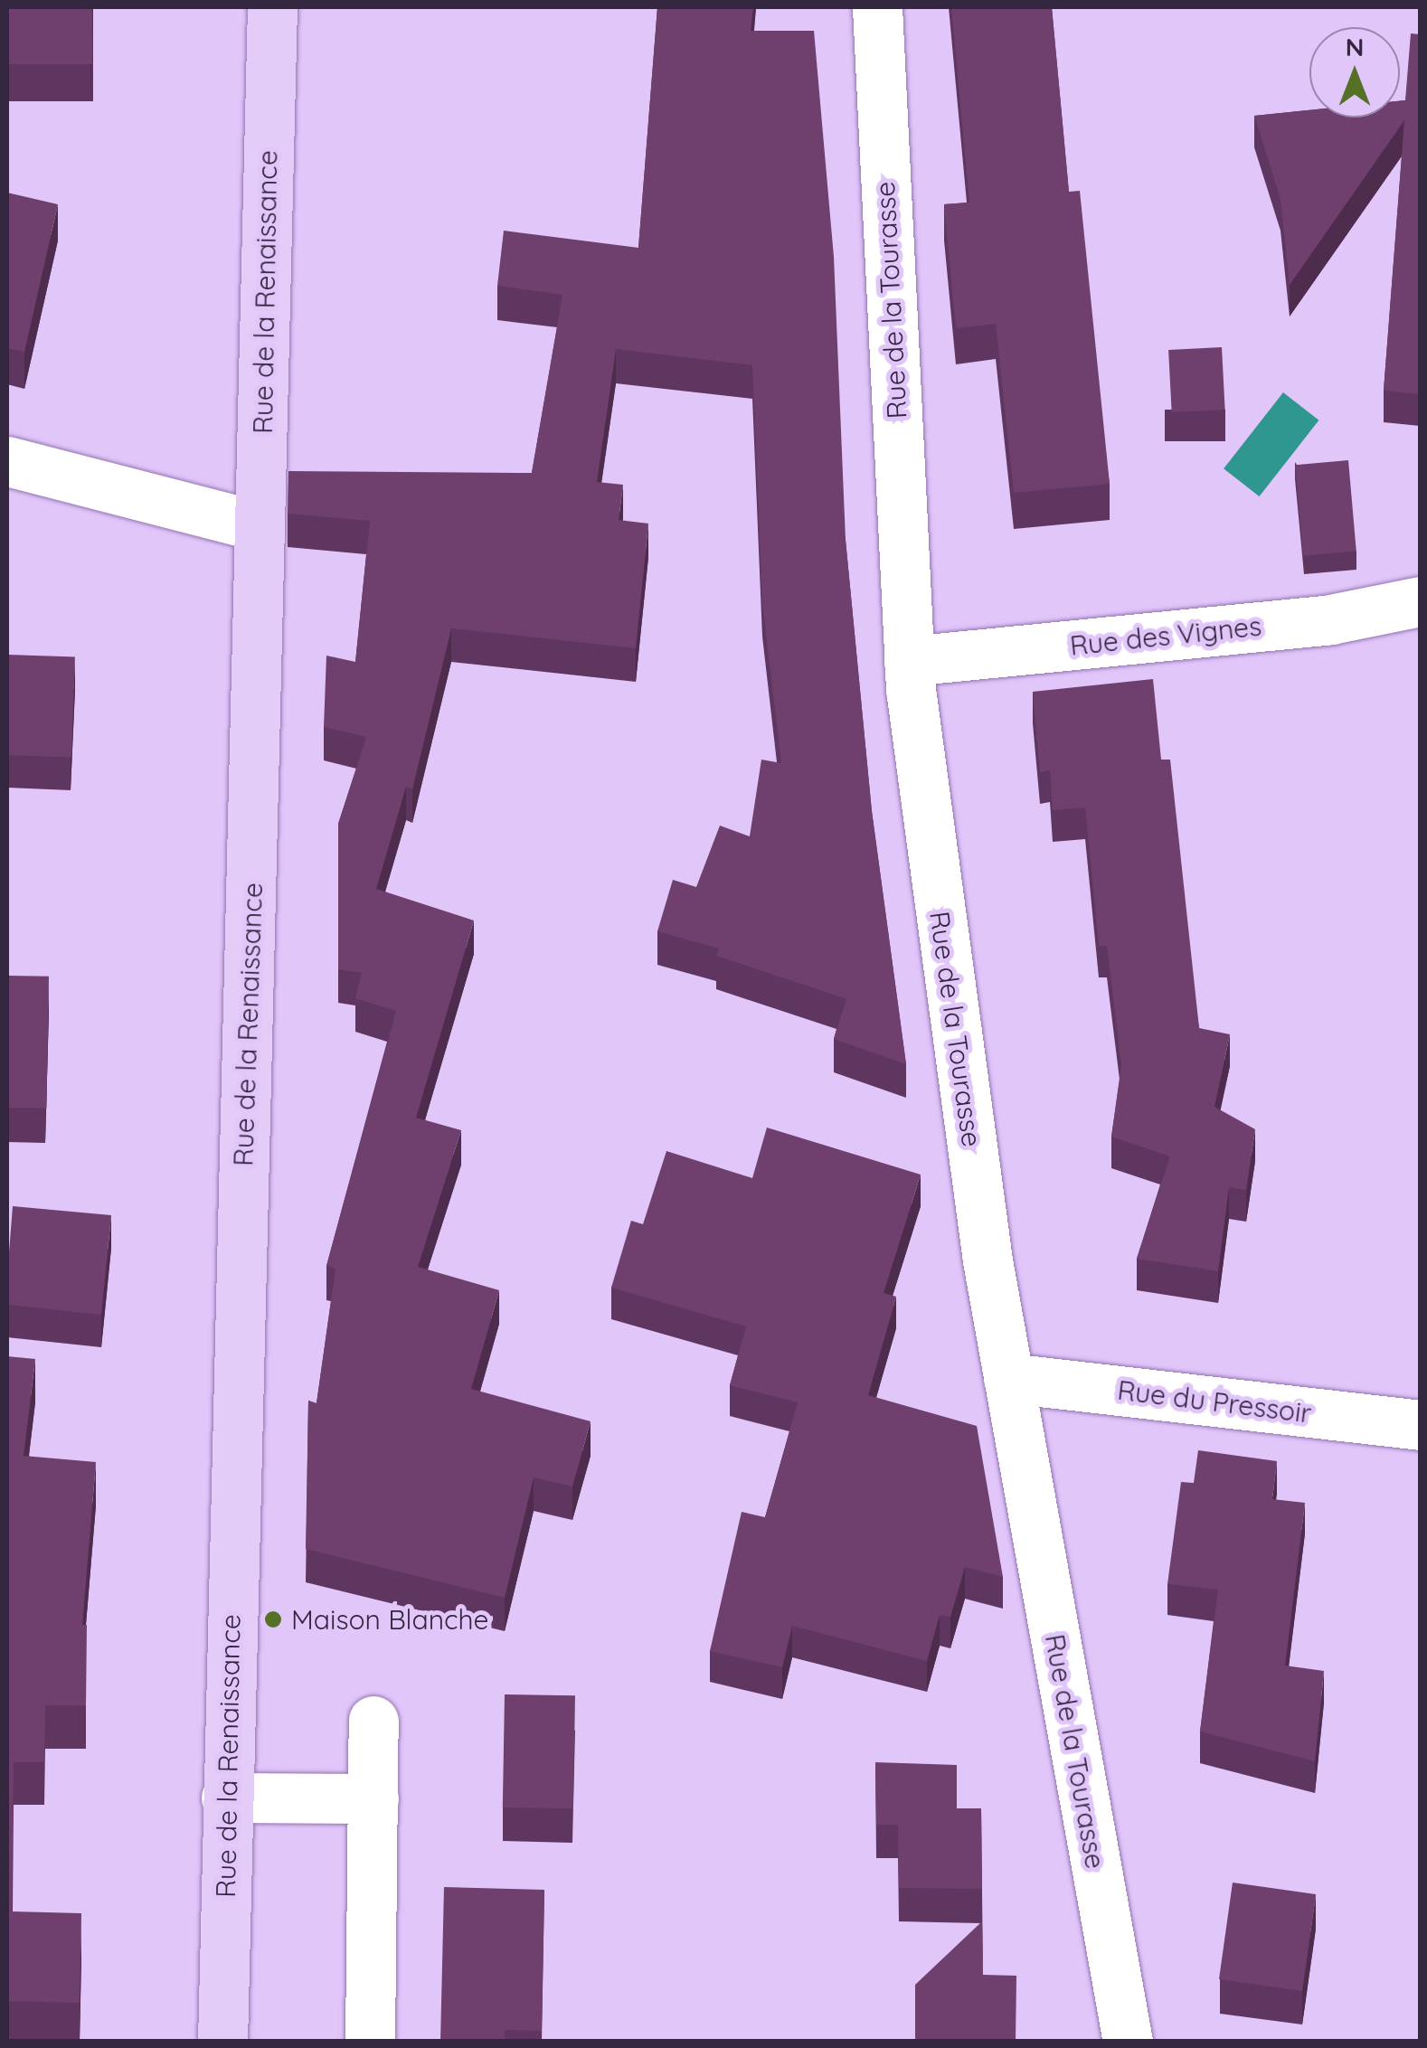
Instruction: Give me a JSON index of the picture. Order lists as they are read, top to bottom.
{
  "streets": {
    "main road": ["Rue de la Renaissance"],
    "street": ["Rue de la Tourasse", "Rue des Vignes", "Rue du Pressoir"]
  },
  "crossings": [
    ["Rue de la Tourasse", "Rue des Vignes"],
    ["Rue de la Tourasse", "Rue du Pressoir"]
  ],
  "places": ["Maison Blanche"],
  "north": "top"
}
